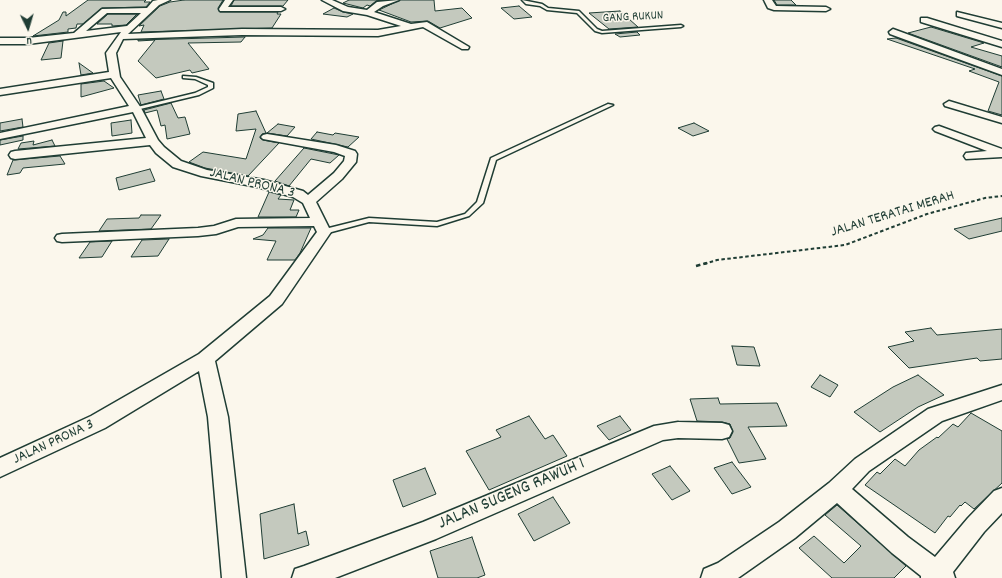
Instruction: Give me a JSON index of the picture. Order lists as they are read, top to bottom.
{
  "streets": {
    "street": ["JALAN PRONA 3", "JALAN SUGENG RAWUH 1"],
    "lane": ["GANG RUKUN"],
    "path": ["JALAN TERATAI MERAH"]
  },
  "north": "bottom"
}
